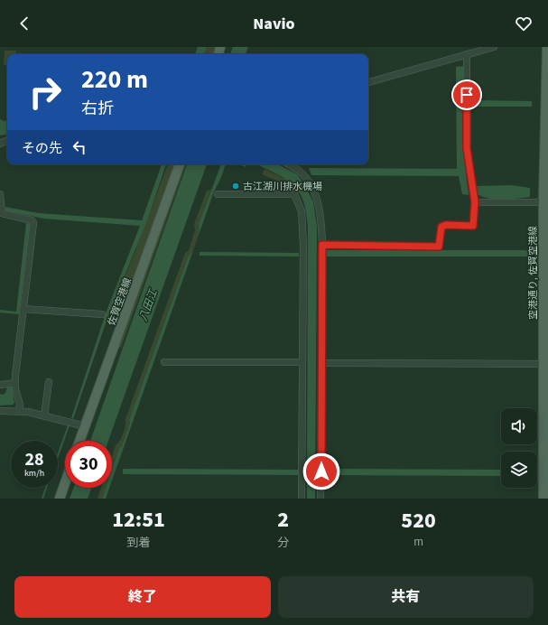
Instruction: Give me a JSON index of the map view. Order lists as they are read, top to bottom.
{
  "streets": {
    "main road": ["空港通り, 佐賀空港線", "佐賀空港線"]
  },
  "water": ["八田江"],
  "places": ["古江湖川排水機場"],
  "page": {
    "header": "Navio",
    "turn": ["220 m", "右折"],
    "then": "その先",
    "speed": "28 km/h",
    "limit": "30",
    "eta": [
      "12:51",
      "到着",
      "2",
      "分",
      "520",
      "m"
    ],
    "buttons": ["終了", "共有"]
  }
}
